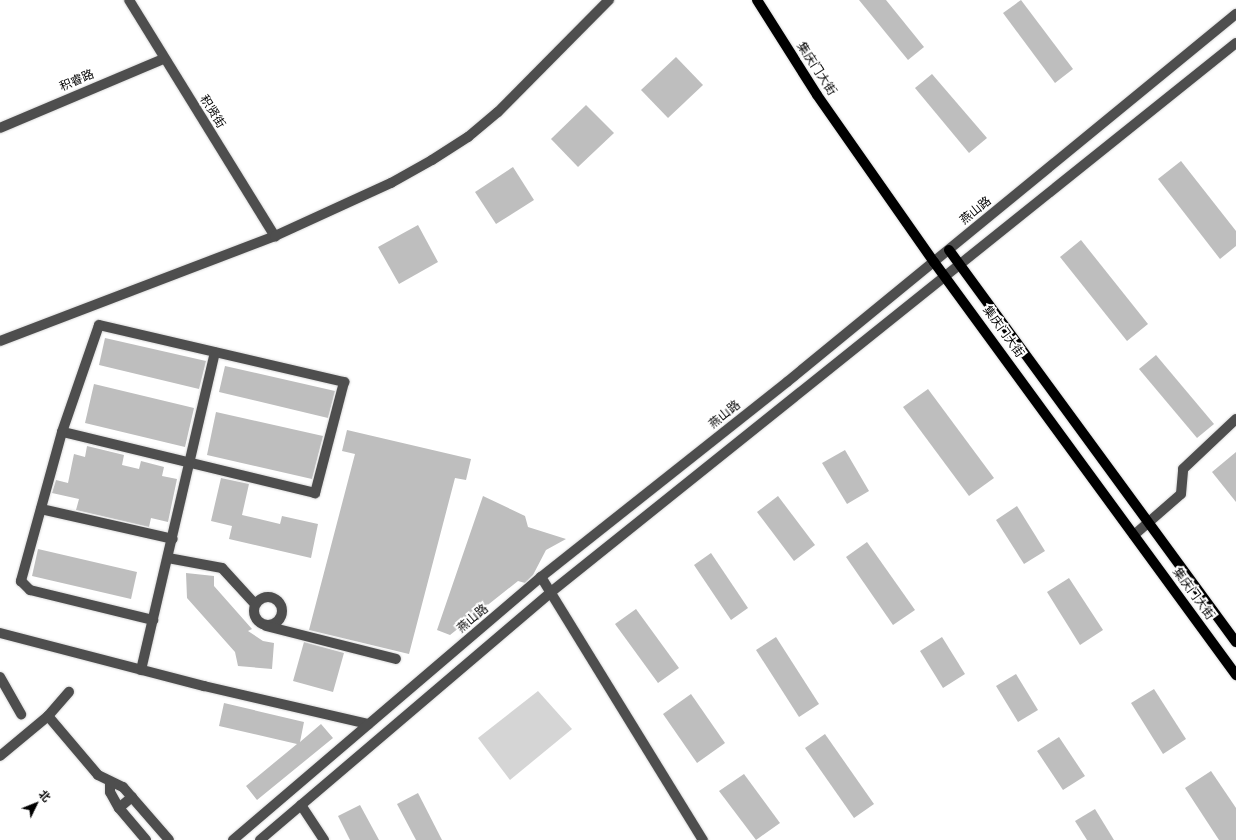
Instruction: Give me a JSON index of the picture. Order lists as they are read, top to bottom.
{
  "streets": {
    "main road": ["集庆门大街"],
    "street": ["积睿路", "积贤街", "燕山路"]
  },
  "crossings": [
    ["集庆门大街", "燕山路"],
    ["积睿路", "积贤街"]
  ],
  "north": "top right"
}
